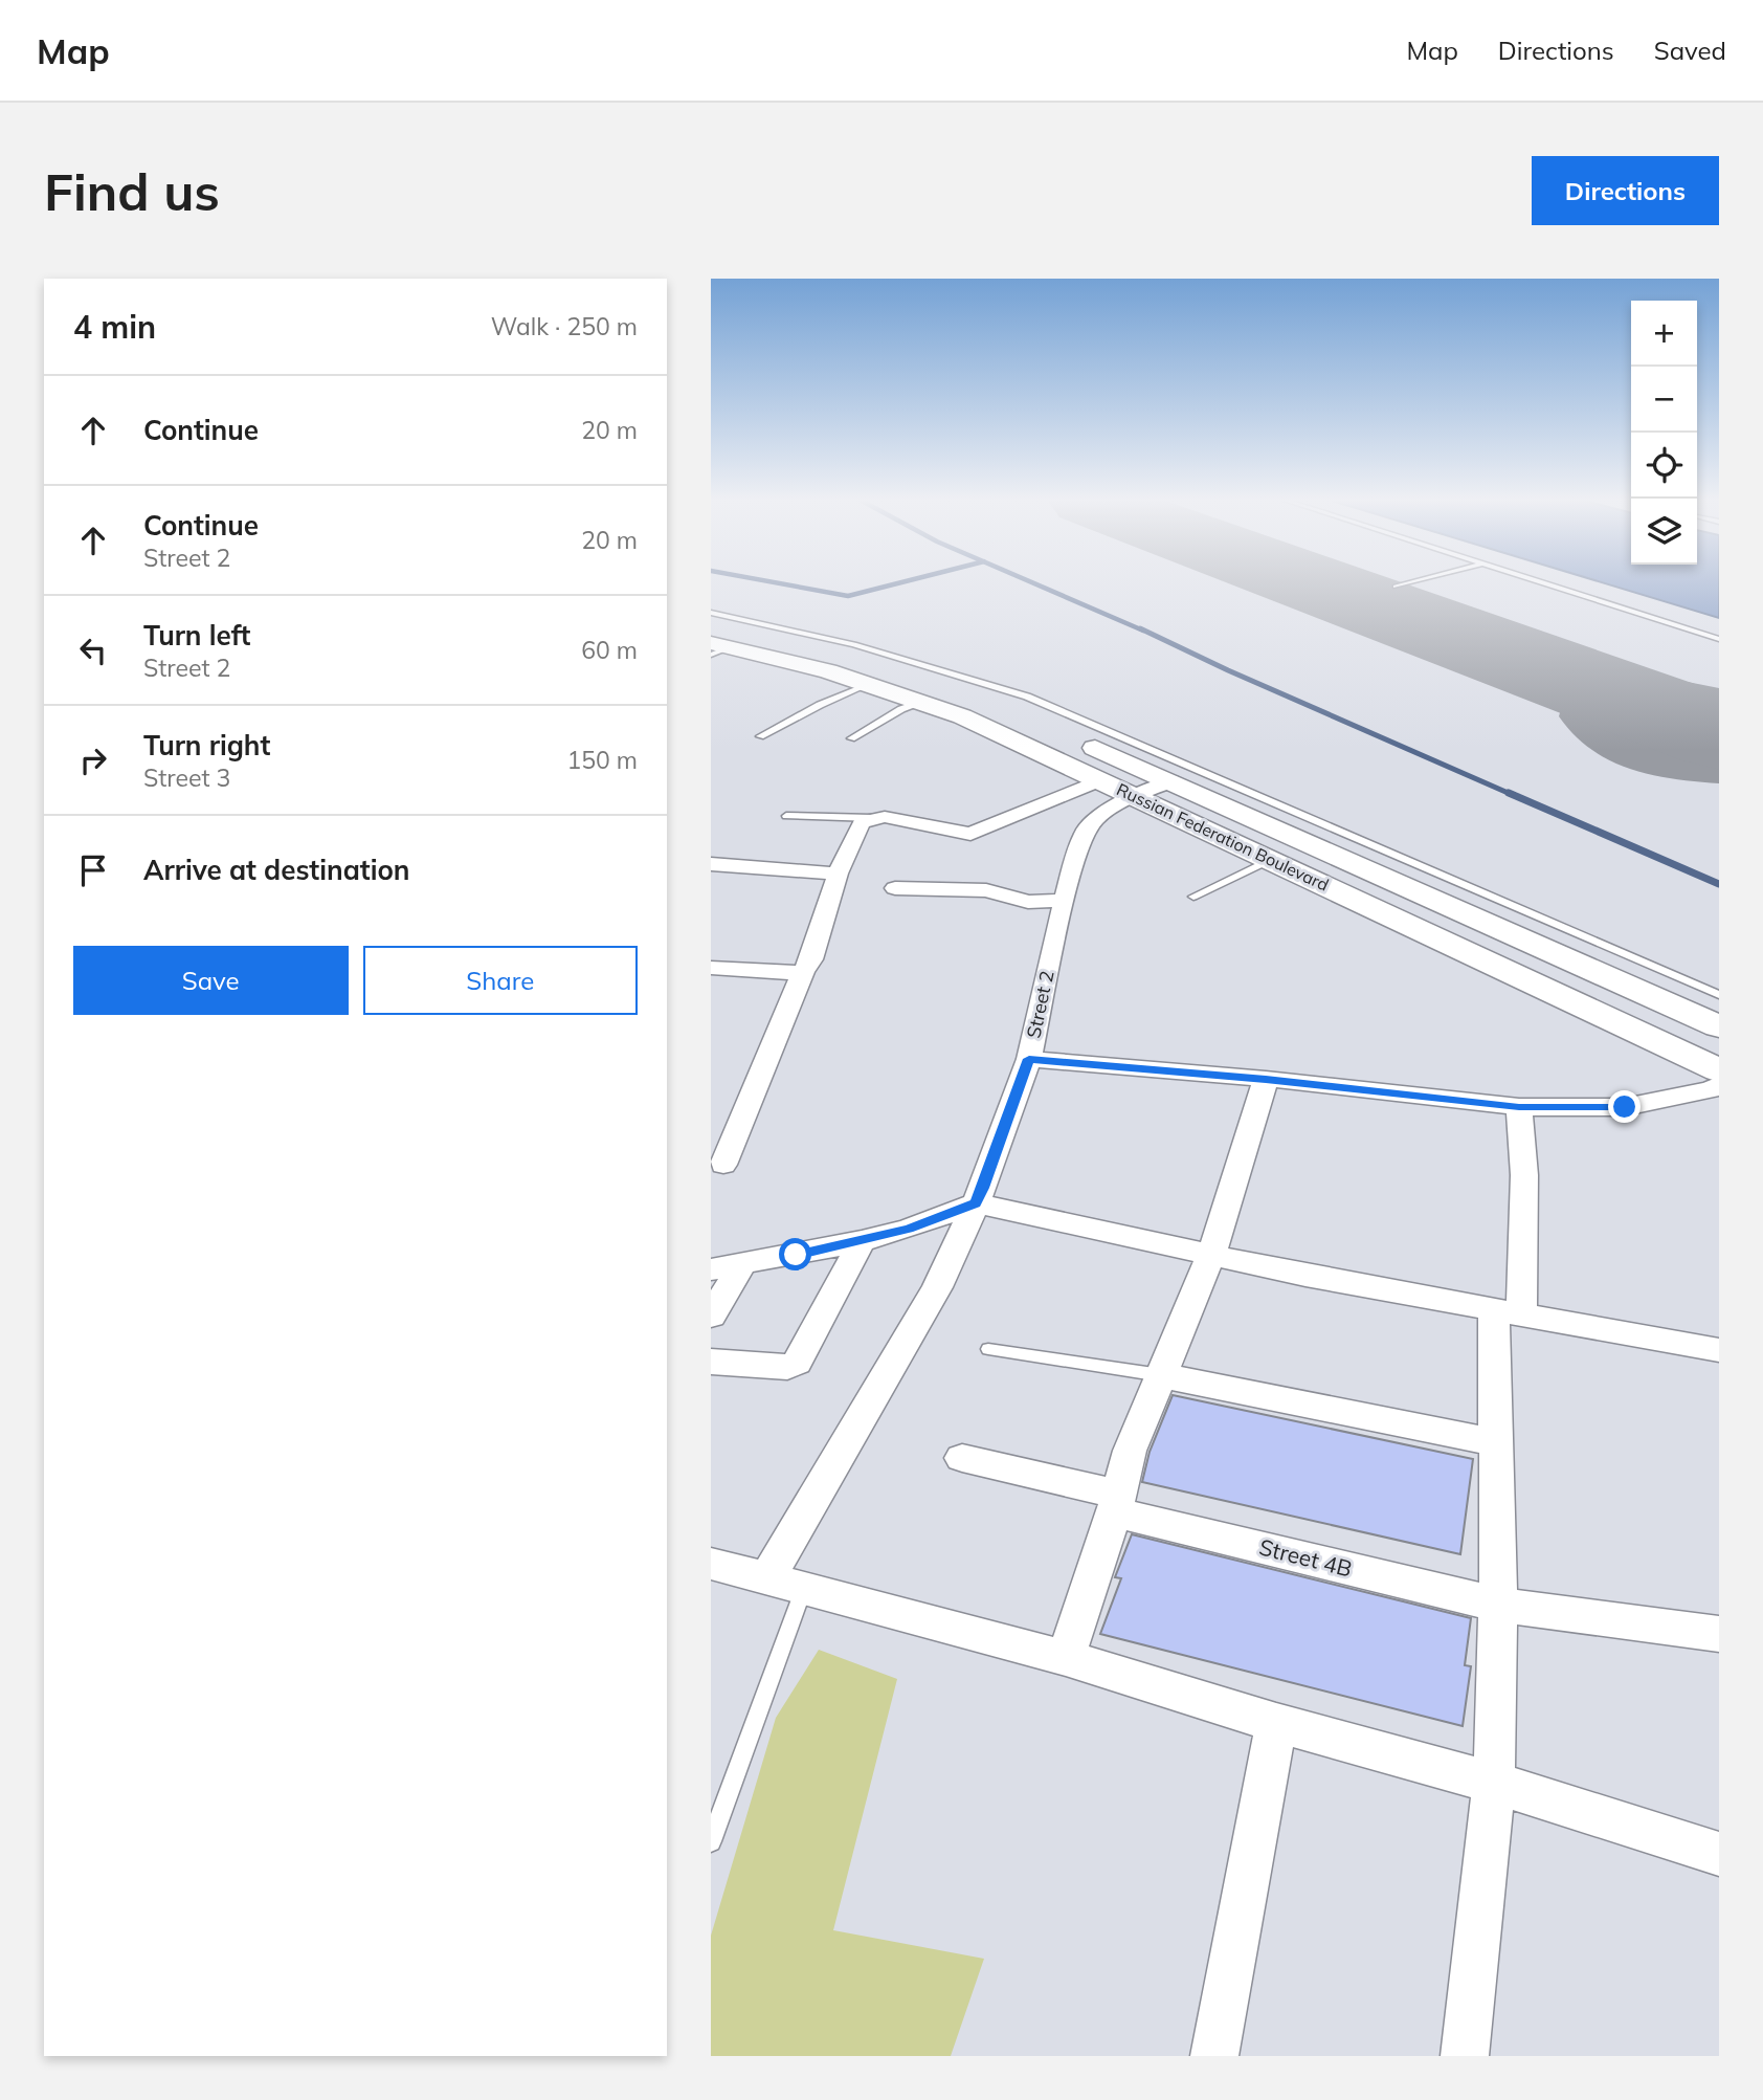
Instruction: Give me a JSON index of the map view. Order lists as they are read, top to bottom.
{
  "streets": {
    "highway": ["Russian Federation Boulevard"],
    "street": ["Street 2", "Street 4B"]
  },
  "crossings": [
    ["Russian Federation Boulevard", "Street 2"]
  ],
  "page": {
    "header": "Map",
    "nav": ["Map", "Directions", "Saved"],
    "buttons": [
      "Directions",
      ["Save", "Share"]
    ],
    "title": "Find us",
    "heading": ["4 min", "Walk · 250 m"],
    "map_buttons": ["+", "−"],
    "list": [
      ["Continue", "20 m"],
      ["Continue", "Street 2", "20 m"],
      ["Turn left", "Street 2", "60 m"],
      ["Turn right", "Street 3", "150 m"],
      "Arrive at destination"
    ]
  }
}
